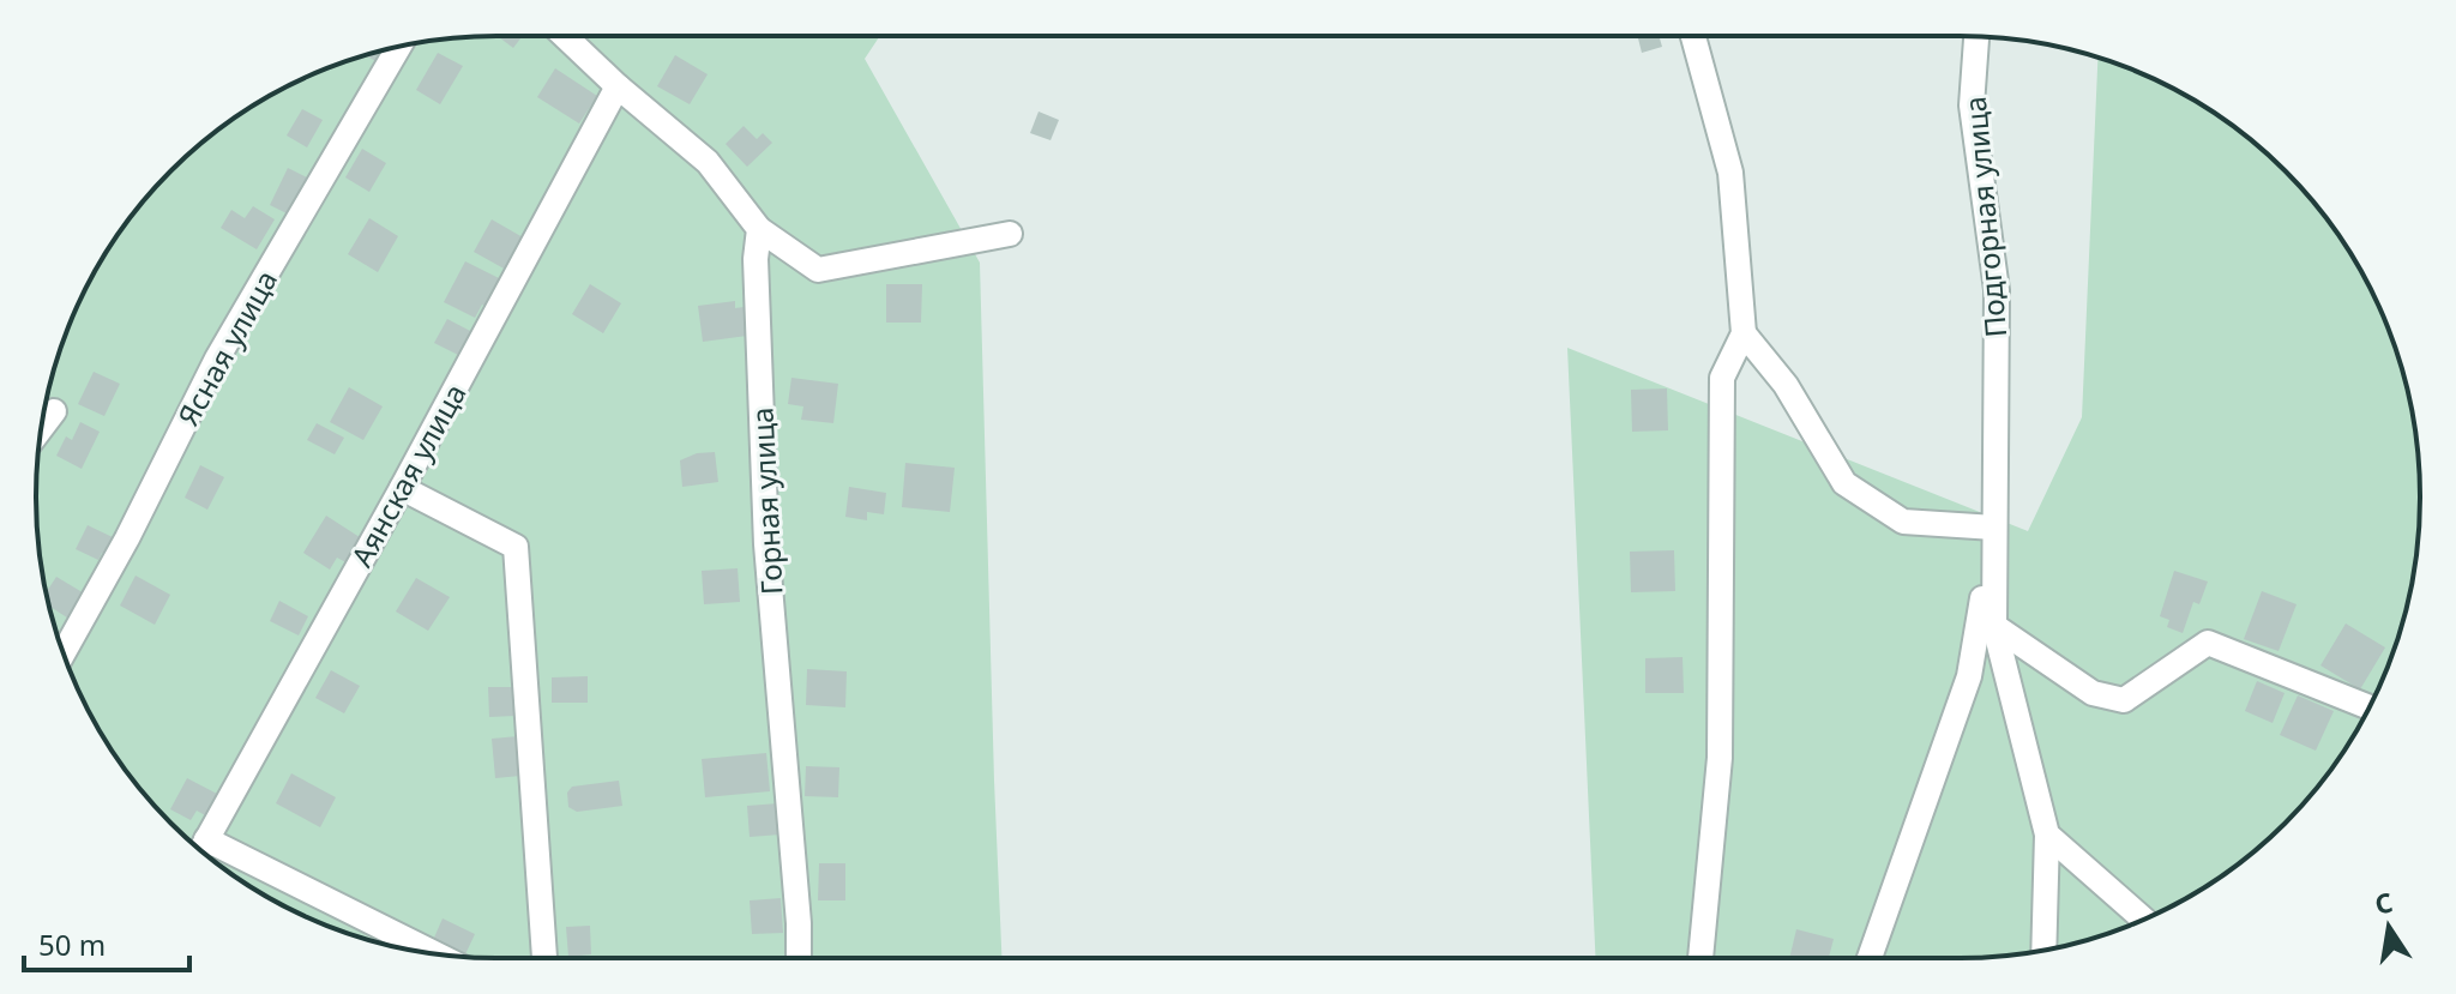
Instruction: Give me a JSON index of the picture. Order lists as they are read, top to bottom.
{
  "streets": {
    "street": [
      "Подгорная улица",
      "Ясная улица",
      "Аянская улица",
      "Горная улица"
    ]
  },
  "scale_bar": "50 m",
  "north": "top"
}
